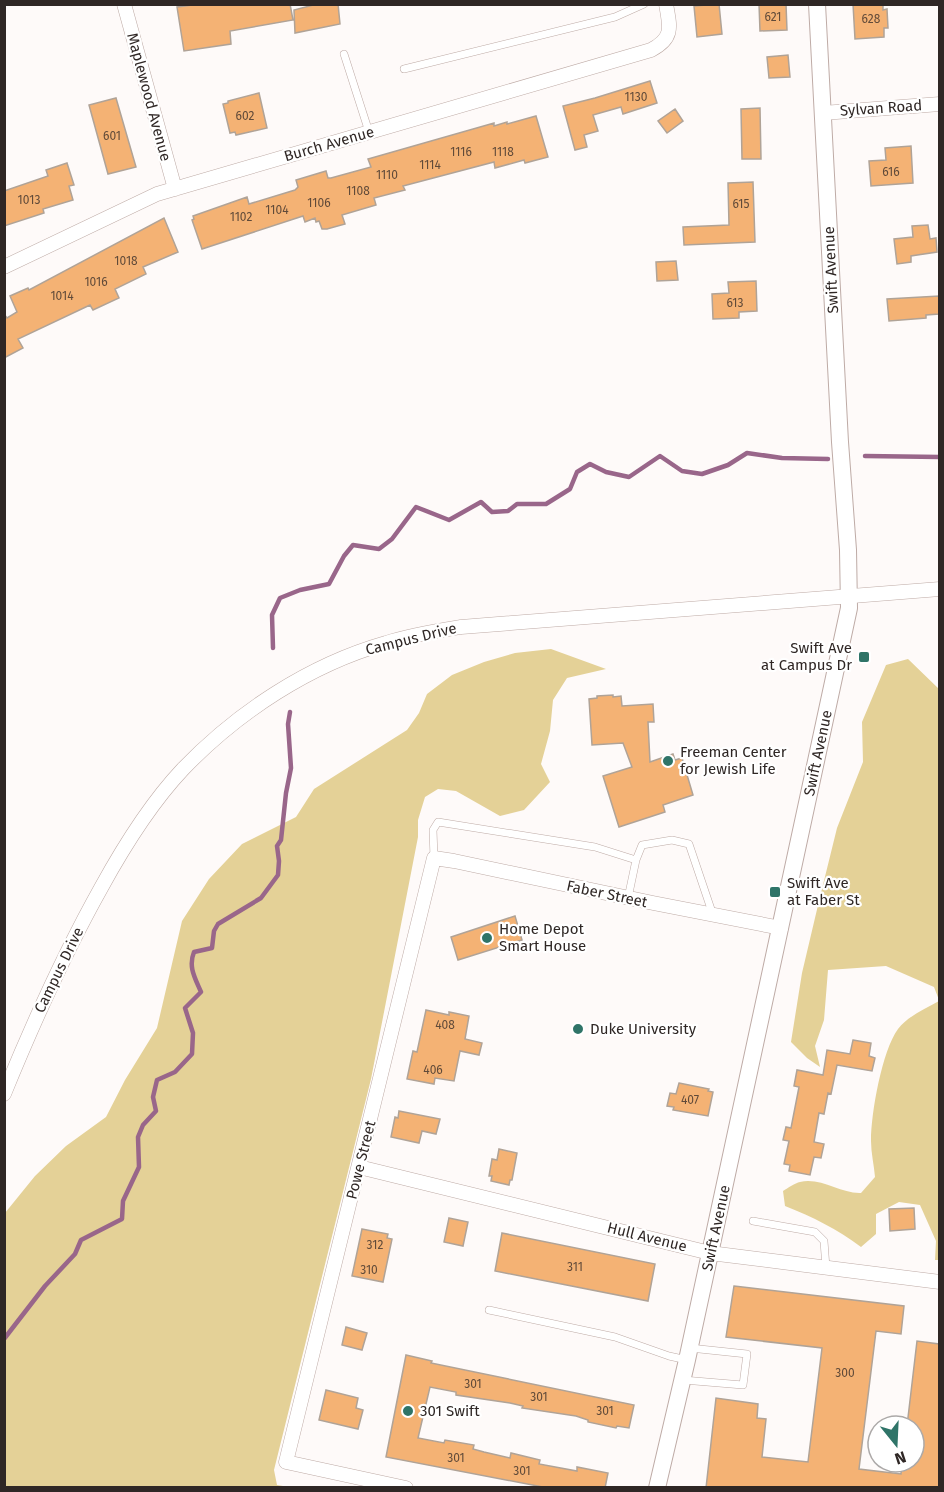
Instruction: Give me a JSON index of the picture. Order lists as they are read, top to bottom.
{
  "streets": {
    "street": [
      "Maplewood Avenue",
      "Sylvan Road",
      "Burch Avenue",
      "Swift Avenue",
      "Campus Drive",
      "Faber Street",
      "Powe Street",
      "Hull Avenue"
    ]
  },
  "crossings": [
    ["Maplewood Avenue", "Burch Avenue"],
    ["Sylvan Road", "Swift Avenue"],
    ["Swift Avenue", "Campus Drive"],
    ["Swift Avenue", "Faber Street"],
    ["Swift Avenue", "Hull Avenue"],
    ["Faber Street", "Powe Street"],
    ["Powe Street", "Hull Avenue"]
  ],
  "places": {
    "transit": ["Swift Ave at Campus Dr", "Swift Ave at Faber St"],
    "other": [
      "Freeman Center for Jewish Life",
      "Home Depot Smart House",
      "Duke University",
      "301 Swift"
    ]
  },
  "house_numbers": [
    "621",
    "628",
    "1130",
    "602",
    "601",
    "1116",
    "1118",
    "1114",
    "616",
    "1110",
    "1108",
    "1013",
    "1106",
    "615",
    "1104",
    "1102",
    "1018",
    "1016",
    "1014",
    "613",
    "408",
    "406",
    "407",
    "312",
    "311",
    "310",
    "300",
    "301",
    "301",
    "301",
    "301",
    "301"
  ],
  "north": "bottom"
}
